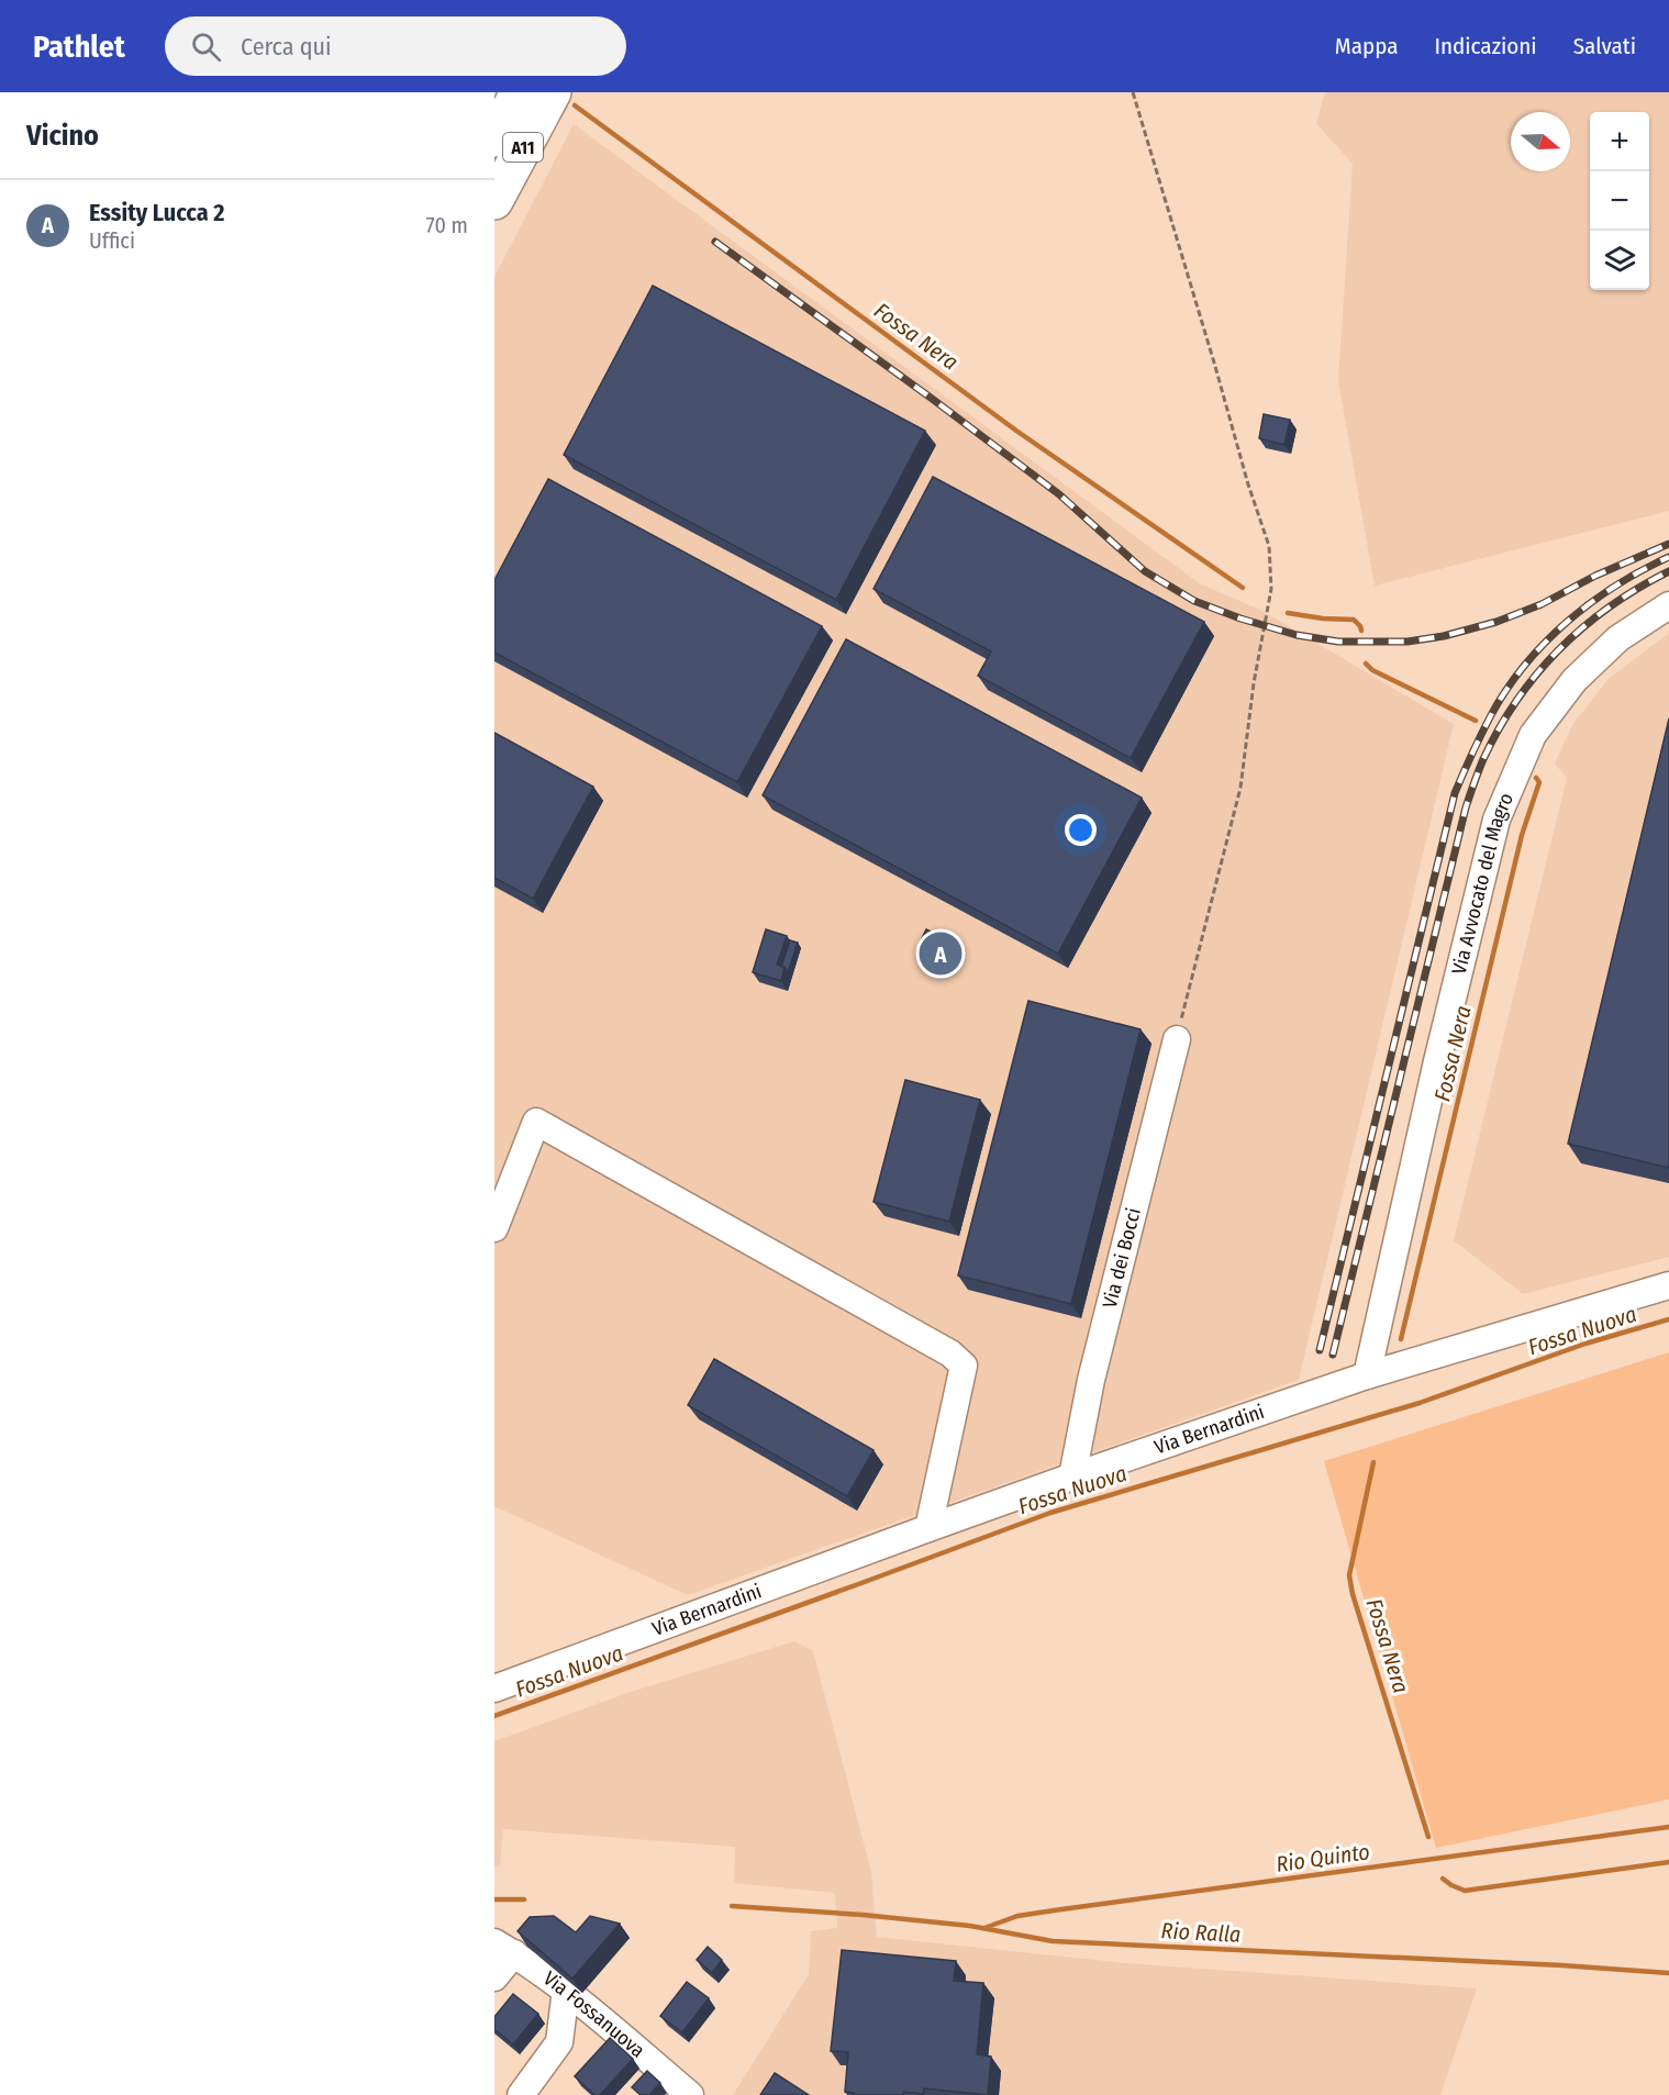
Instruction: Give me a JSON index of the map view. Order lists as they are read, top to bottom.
{
  "streets": {
    "highway": ["A11"],
    "street": [
      "Via Avvocato del Magro",
      "Via dei Bocci",
      "Via Bernardini",
      "Via Fossanuova"
    ]
  },
  "crossings": [
    ["Via Avvocato del Magro", "Via Bernardini"],
    ["Via dei Bocci", "Via Bernardini"]
  ],
  "water": [
    "Fossa Nera",
    "Fossa Nuova",
    "Rio Quinto",
    "Rio Ralla"
  ],
  "north": "right",
  "page": {
    "header": "Pathlet",
    "search": "Cerca qui",
    "nav": ["Mappa", "Indicazioni", "Salvati"],
    "heading": "Vicino",
    "map_buttons": ["+", "−"],
    "list": [
      {
        "mark": "A",
        "name": "Essity Lucca 2",
        "note": "Uffici",
        "value": "70 m"
      }
    ],
    "pins": "A"
  }
}
